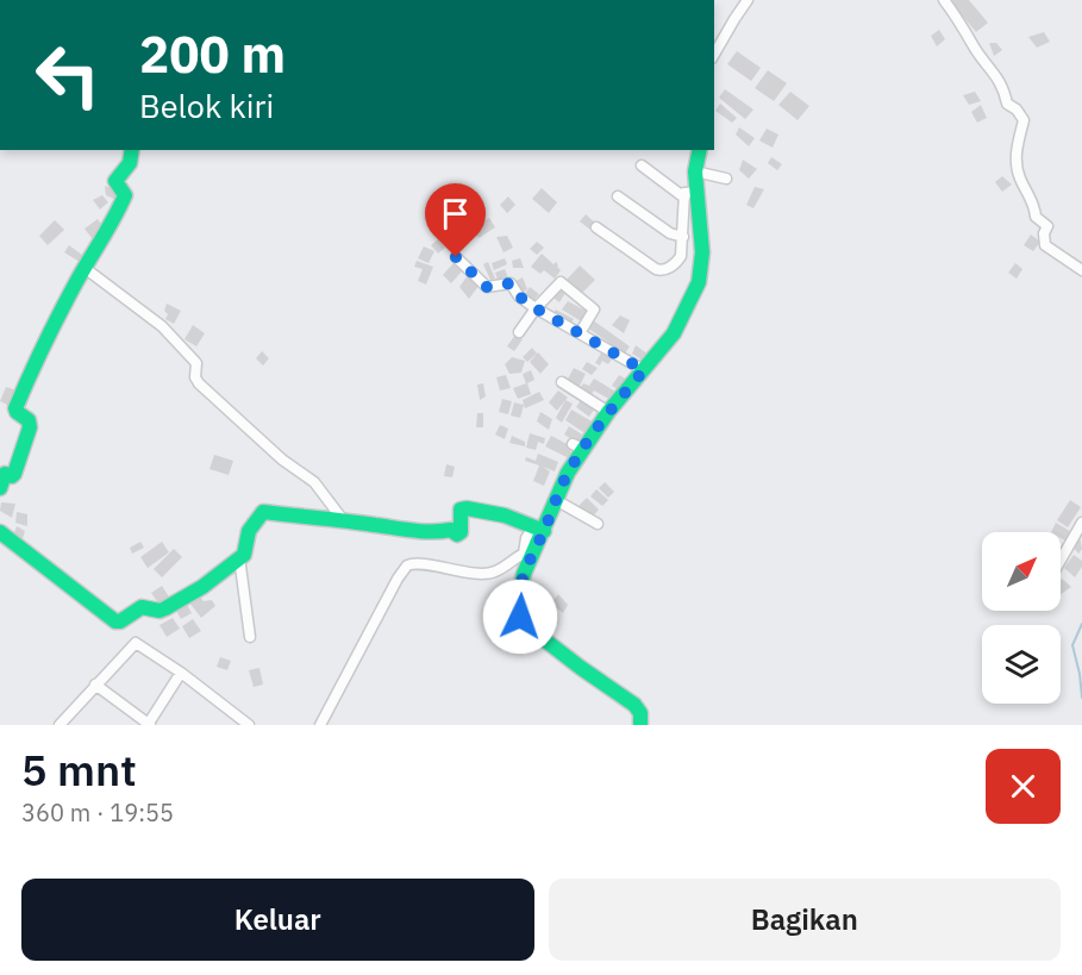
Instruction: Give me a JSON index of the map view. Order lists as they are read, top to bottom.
{
  "north": "top right",
  "page": {
    "turn": ["200 m", "Belok kiri"],
    "heading": ["5 mnt", "360 m · 19:55"],
    "buttons": ["Keluar", "Bagikan"]
  }
}
